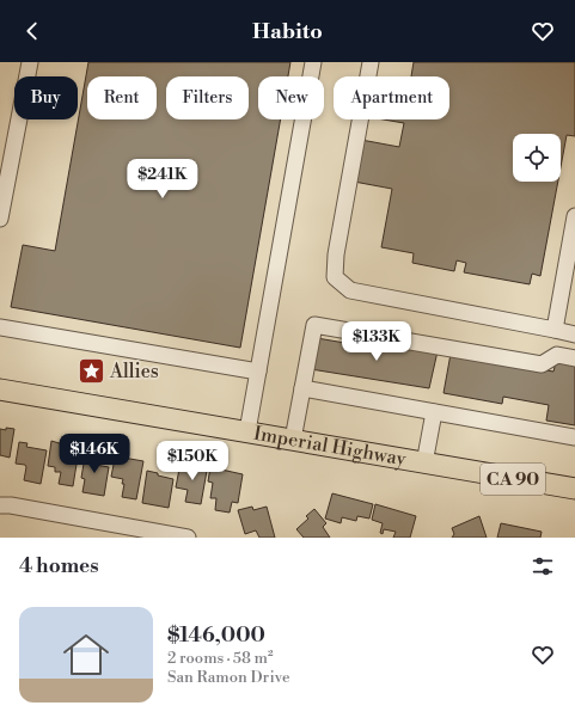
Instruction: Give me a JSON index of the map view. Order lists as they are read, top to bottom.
{
  "streets": {
    "main road": ["Imperial Highway", "CA 90"]
  },
  "places": {
    "place": ["Allies"]
  },
  "page": {
    "header": "Habito",
    "chip": [
      "Buy",
      "Rent",
      "Filters",
      "New",
      "Apartment"
    ],
    "price": [
      "$241K",
      "$133K",
      "$146K",
      "$150K"
    ],
    "heading": "4 homes",
    "list": [
      {
        "name": "$146,000",
        "note": "2 rooms · 58 m² · San Ramon Drive"
      }
    ]
  }
}
